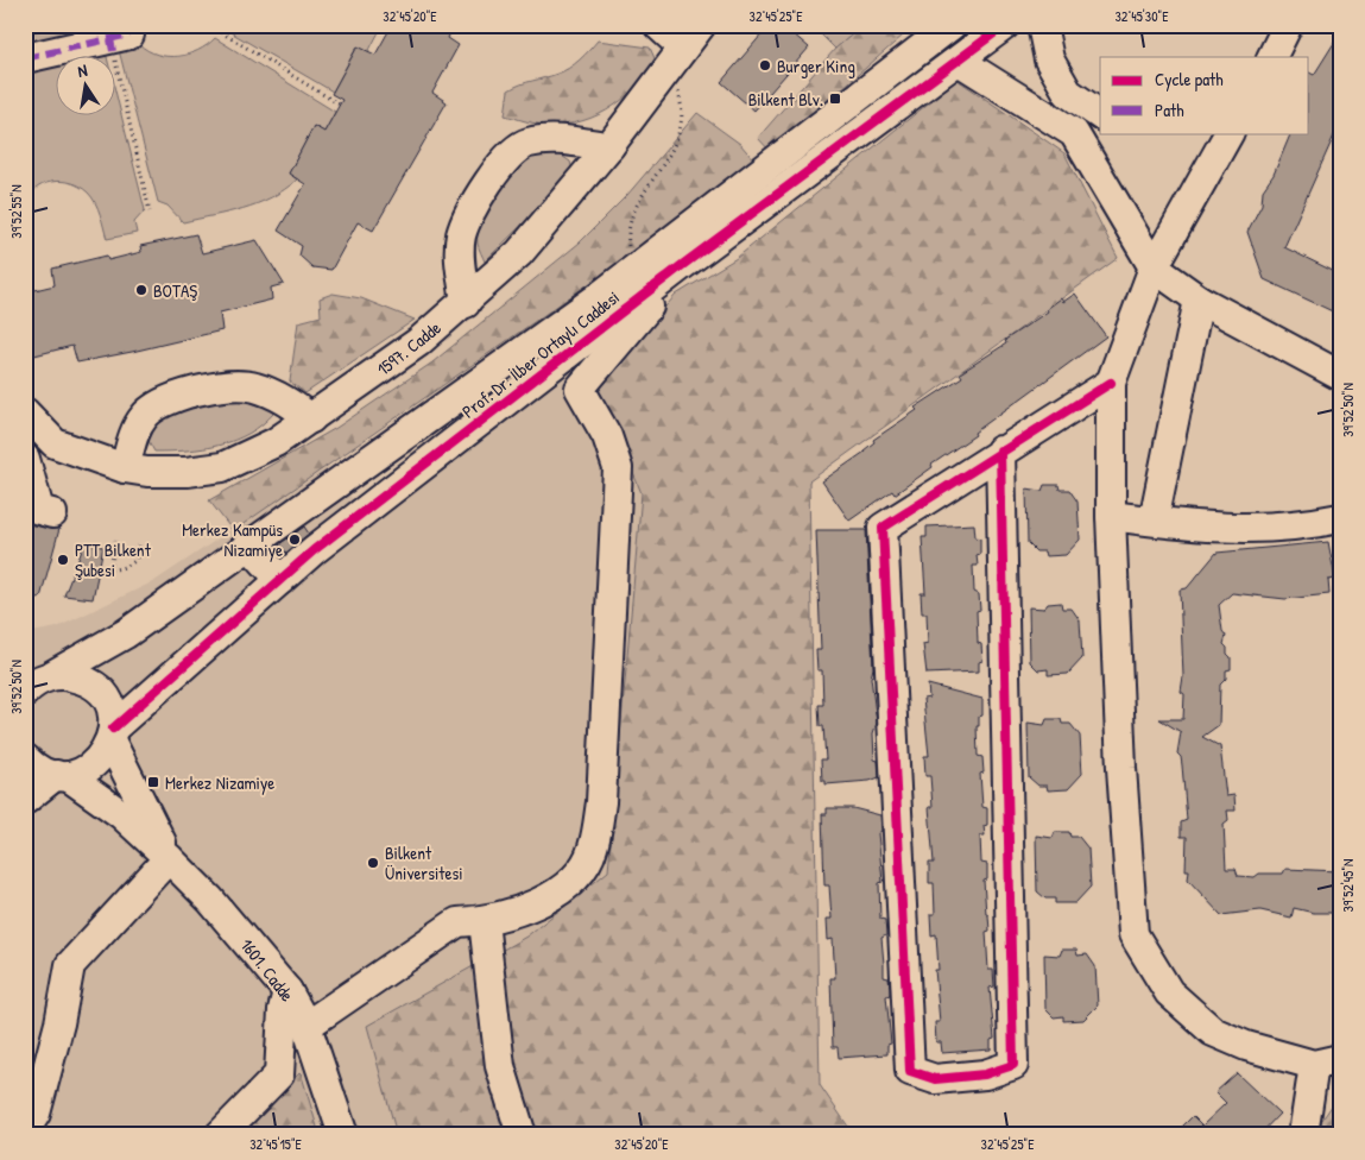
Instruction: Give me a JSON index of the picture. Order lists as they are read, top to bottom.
{
  "streets": {
    "street": ["1597. Cadde", "Prof. Dr. İlber Ortaylı Caddesi", "1601. Cadde"]
  },
  "crossings": [
    ["Prof. Dr. İlber Ortaylı Caddesi", "1601. Cadde"]
  ],
  "places": {
    "other": [
      "Burger King",
      "BOTAŞ",
      "Merkez Kampüs Nizamiye",
      "PTT Bilkent Şubesi",
      "Bilkent Üniversitesi"
    ],
    "transit": ["Bilkent Blv.", "Merkez Nizamiye"]
  },
  "legend": ["Cycle path", "Path"],
  "north": "top",
  "coordinates": [
    "32°45'20\"E",
    "32°45'25\"E",
    "32°45'30\"E",
    "39°52'55\"N",
    "39°52'50\"N",
    "39°52'45\"N",
    "32°45'15\"E"
  ]
}
